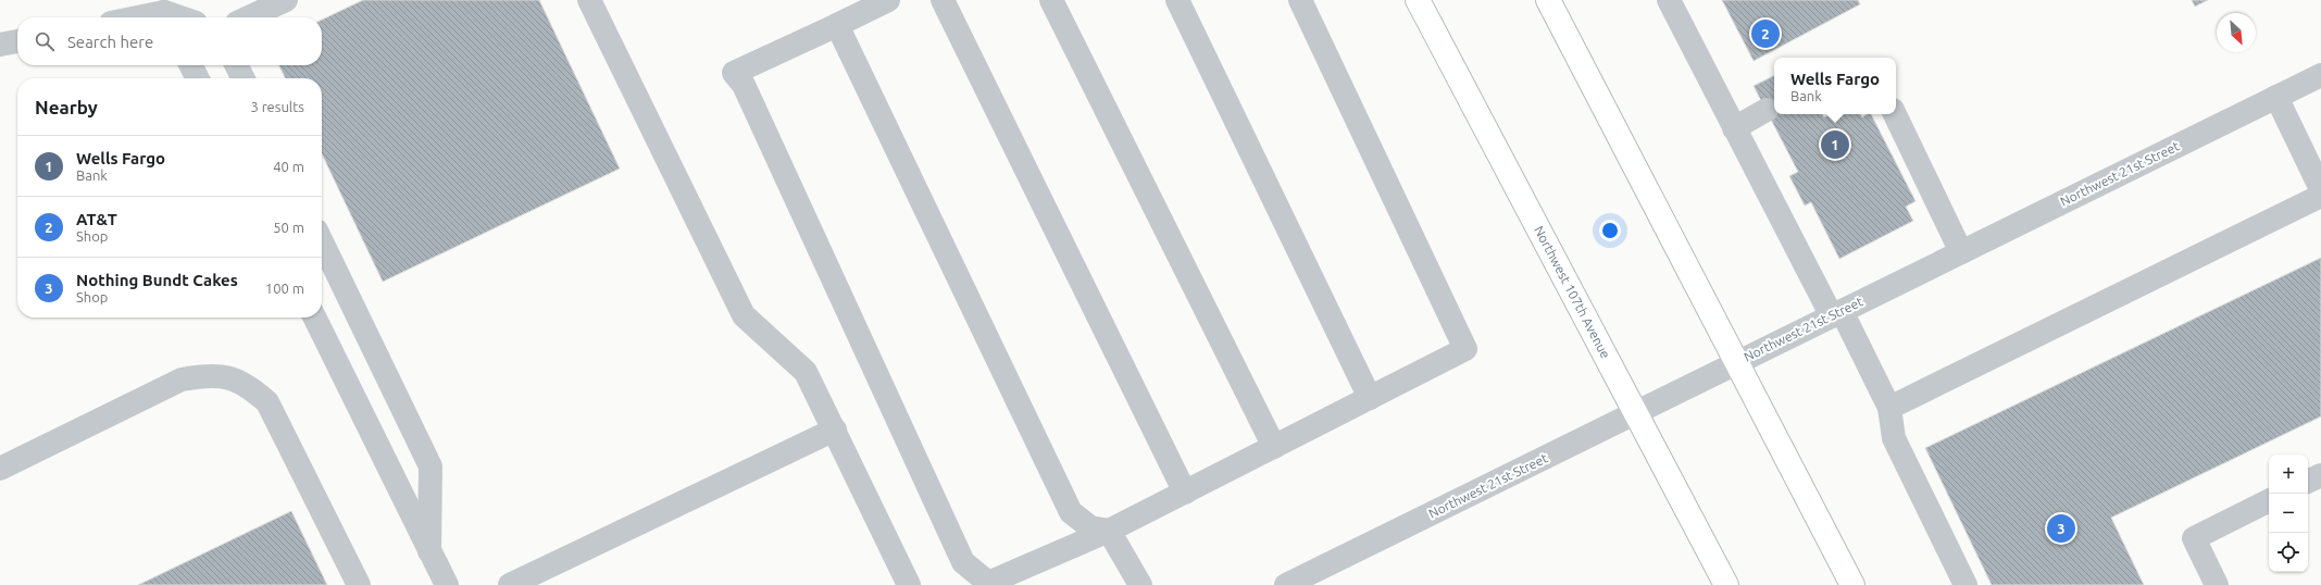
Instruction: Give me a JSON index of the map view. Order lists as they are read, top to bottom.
{
  "streets": {
    "main road": ["Northwest 107th Avenue"],
    "street": ["Northwest 21st Street"]
  },
  "crossings": [
    ["Northwest 21st Street", "Northwest 107th Avenue"]
  ],
  "north": "bottom right",
  "page": {
    "pins": ["2", "1", "3"],
    "search": "Search here",
    "popup": ["Wells Fargo", "Bank"],
    "heading": ["Nearby", "3 results"],
    "list": [
      {
        "mark": "1",
        "name": "Wells Fargo",
        "note": "Bank",
        "value": "40 m"
      },
      {
        "mark": "2",
        "name": "AT&T",
        "note": "Shop",
        "value": "50 m"
      },
      {
        "mark": "3",
        "name": "Nothing Bundt Cakes",
        "note": "Shop",
        "value": "100 m"
      }
    ],
    "map_buttons": ["+", "−"]
  }
}
